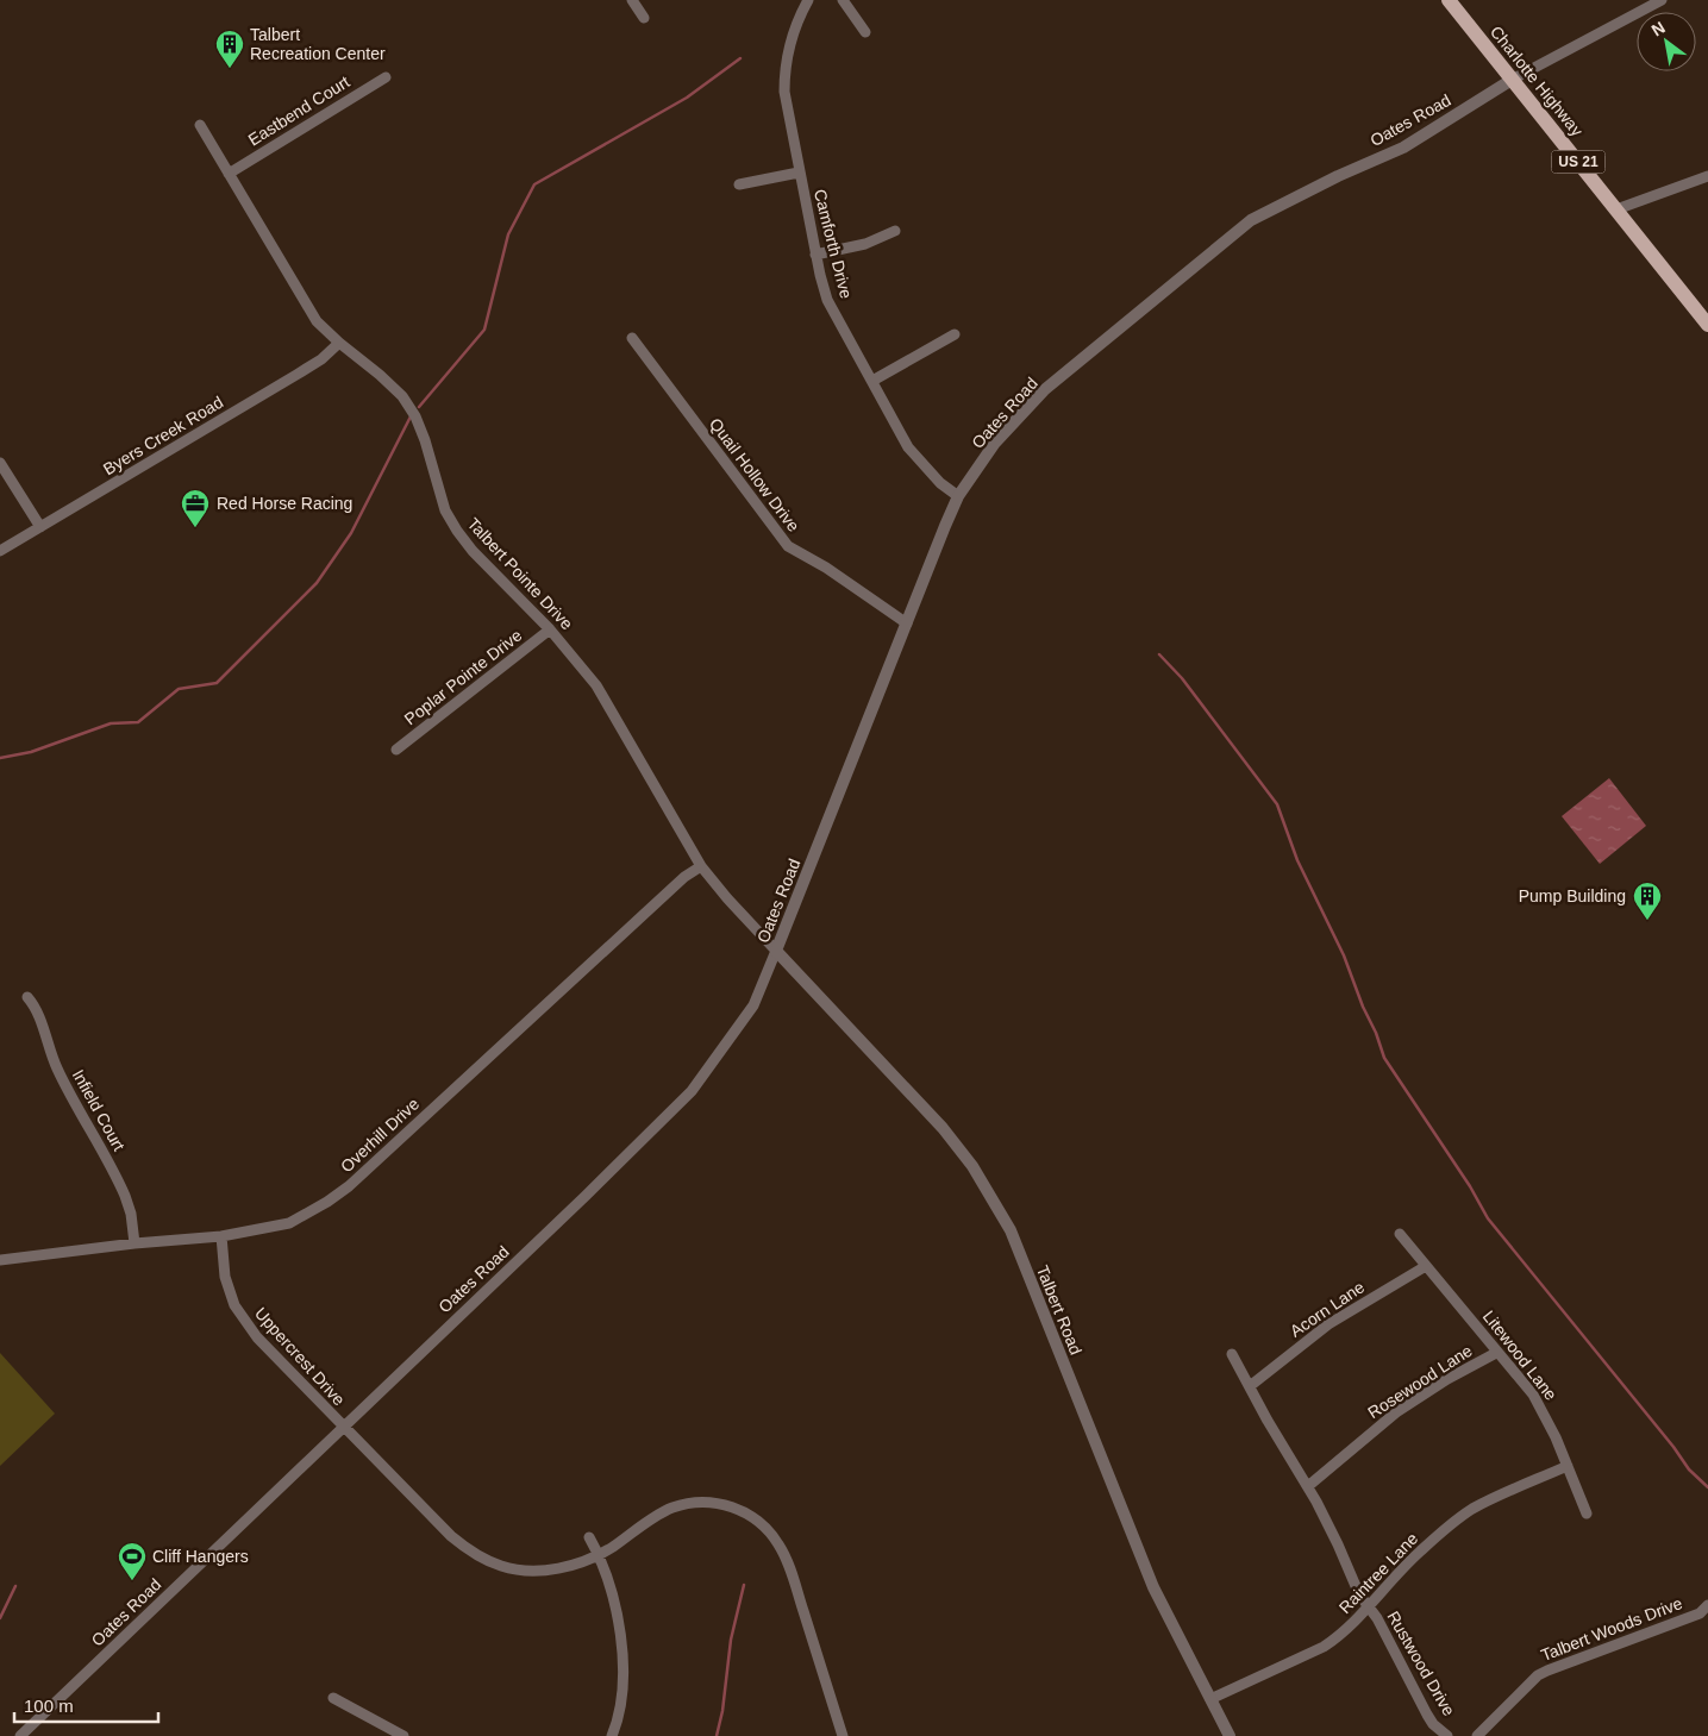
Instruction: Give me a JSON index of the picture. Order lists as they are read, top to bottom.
{
  "streets": {
    "main road": ["Charlotte Highway", "US 21"],
    "street": [
      "Eastbend Court",
      "Oates Road",
      "Camforth Drive",
      "Byers Creek Road",
      "Quail Hollow Drive",
      "Talbert Pointe Drive",
      "Poplar Pointe Drive",
      "Infield Court",
      "Overhill Drive",
      "Acorn Lane",
      "Talbert Road",
      "Litewood Lane",
      "Uppercrest Drive",
      "Rosewood Lane",
      "Raintree Lane",
      "Talbert Woods Drive",
      "Rustwood Drive"
    ]
  },
  "crossings": [
    ["Charlotte Highway", "Oates Road"],
    ["Eastbend Court", "Talbert Pointe Drive"],
    ["Oates Road", "Camforth Drive"],
    ["Oates Road", "Quail Hollow Drive"],
    ["Oates Road", "Talbert Pointe Drive"],
    ["Oates Road", "Talbert Road"],
    ["Oates Road", "Uppercrest Drive"],
    ["Byers Creek Road", "Talbert Pointe Drive"],
    ["Talbert Pointe Drive", "Poplar Pointe Drive"],
    ["Talbert Pointe Drive", "Overhill Drive"],
    ["Talbert Pointe Drive", "Talbert Road"],
    ["Infield Court", "Overhill Drive"],
    ["Overhill Drive", "Uppercrest Drive"],
    ["Acorn Lane", "Litewood Lane"],
    ["Talbert Road", "Raintree Lane"],
    ["Litewood Lane", "Rosewood Lane"],
    ["Litewood Lane", "Raintree Lane"],
    ["Raintree Lane", "Rustwood Drive"]
  ],
  "places": {
    "building": ["Talbert Recreation Center", "Pump Building"],
    "office": ["Red Horse Racing"],
    "sports": ["Cliff Hangers"]
  },
  "scale_bar": "100 m",
  "north": "top left"
}
